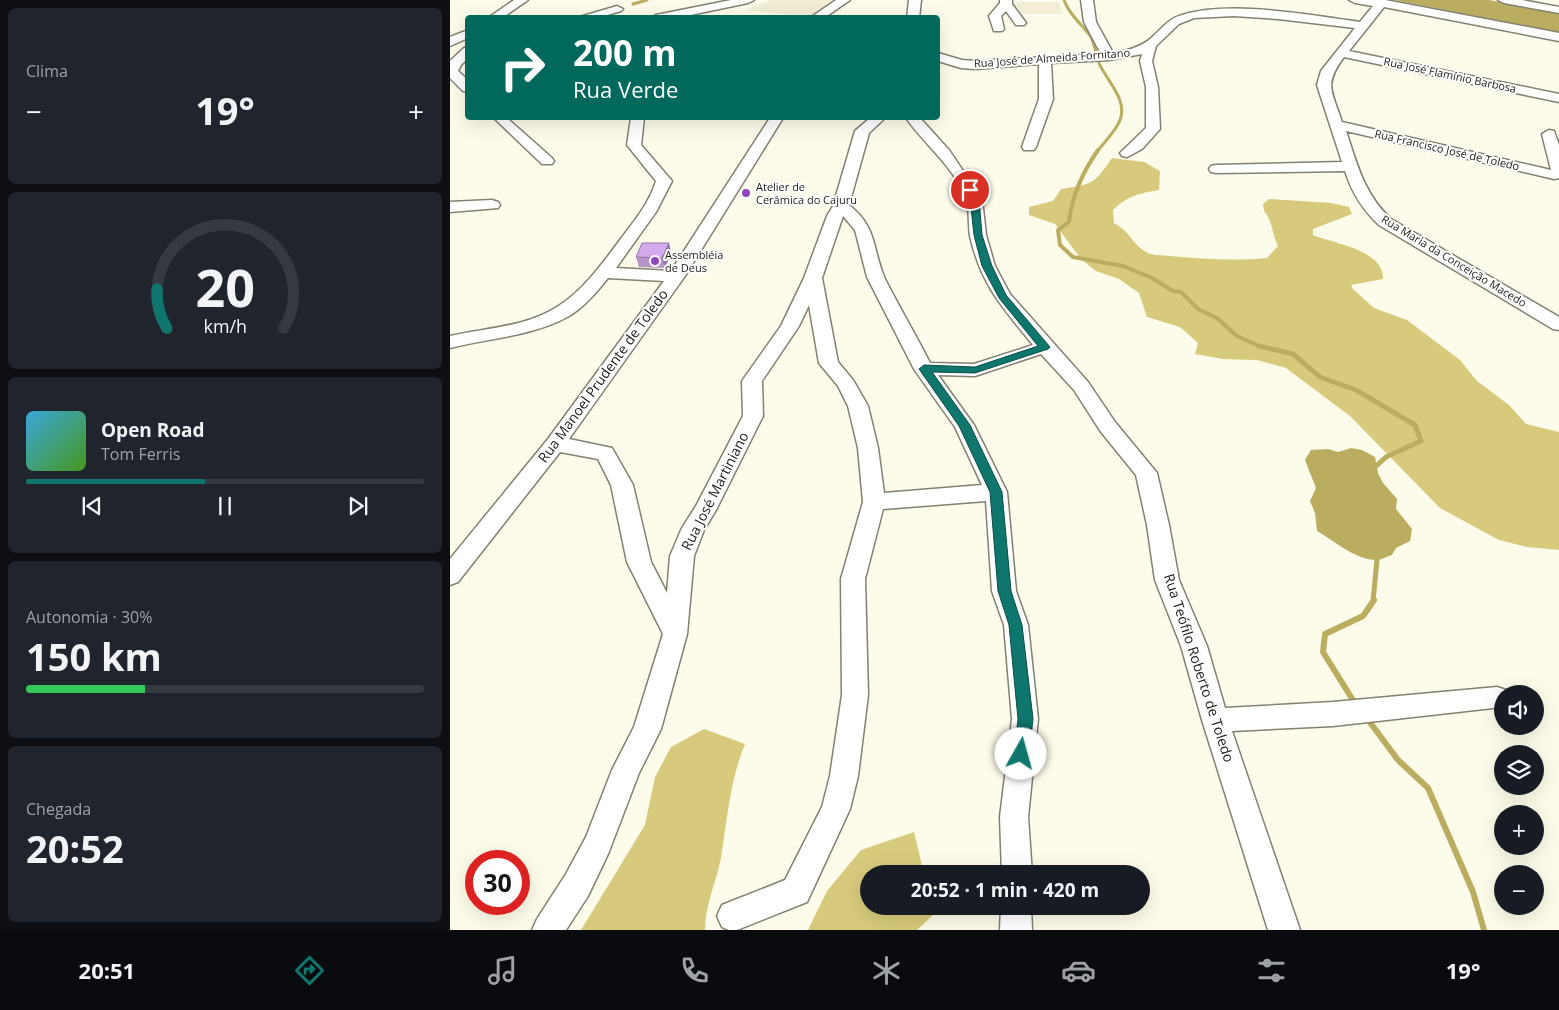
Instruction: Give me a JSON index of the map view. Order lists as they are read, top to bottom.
{
  "streets": {
    "street": [
      "Rua José de Almeida Fornitano",
      "Rua José Flamínio Barbosa",
      "Rua Francisco José de Toledo",
      "Rua Maria da Conceição Macedo",
      "Rua Manoel Prudente de Toledo",
      "Rua José Martiniano",
      "Rua Teófilo Roberto de Toledo"
    ]
  },
  "crossings": [
    ["Rua José de Almeida Fornitano", "Rua Maria da Conceição Macedo"],
    ["Rua José Flamínio Barbosa", "Rua Maria da Conceição Macedo"],
    ["Rua Francisco José de Toledo", "Rua Maria da Conceição Macedo"]
  ],
  "places": ["Atelier de Cerâmica do Cajuru", "Assembléia de Deus"],
  "page": {
    "tile": [
      "Clima",
      ["Autonomia · 30%", "150 km"],
      ["Chegada", "20:52"]
    ],
    "turn": ["200 m", "Rua Verde"],
    "heat": ["−", "19°", "+"],
    "song": ["Open Road", "Tom Ferris"],
    "map_buttons": ["+", "−"],
    "limit": "30",
    "trip": "20:52 · 1 min · 420 m",
    "tabs": ["20:51", "19°"],
    "gauge": ["20", "km/h"]
  }
}
